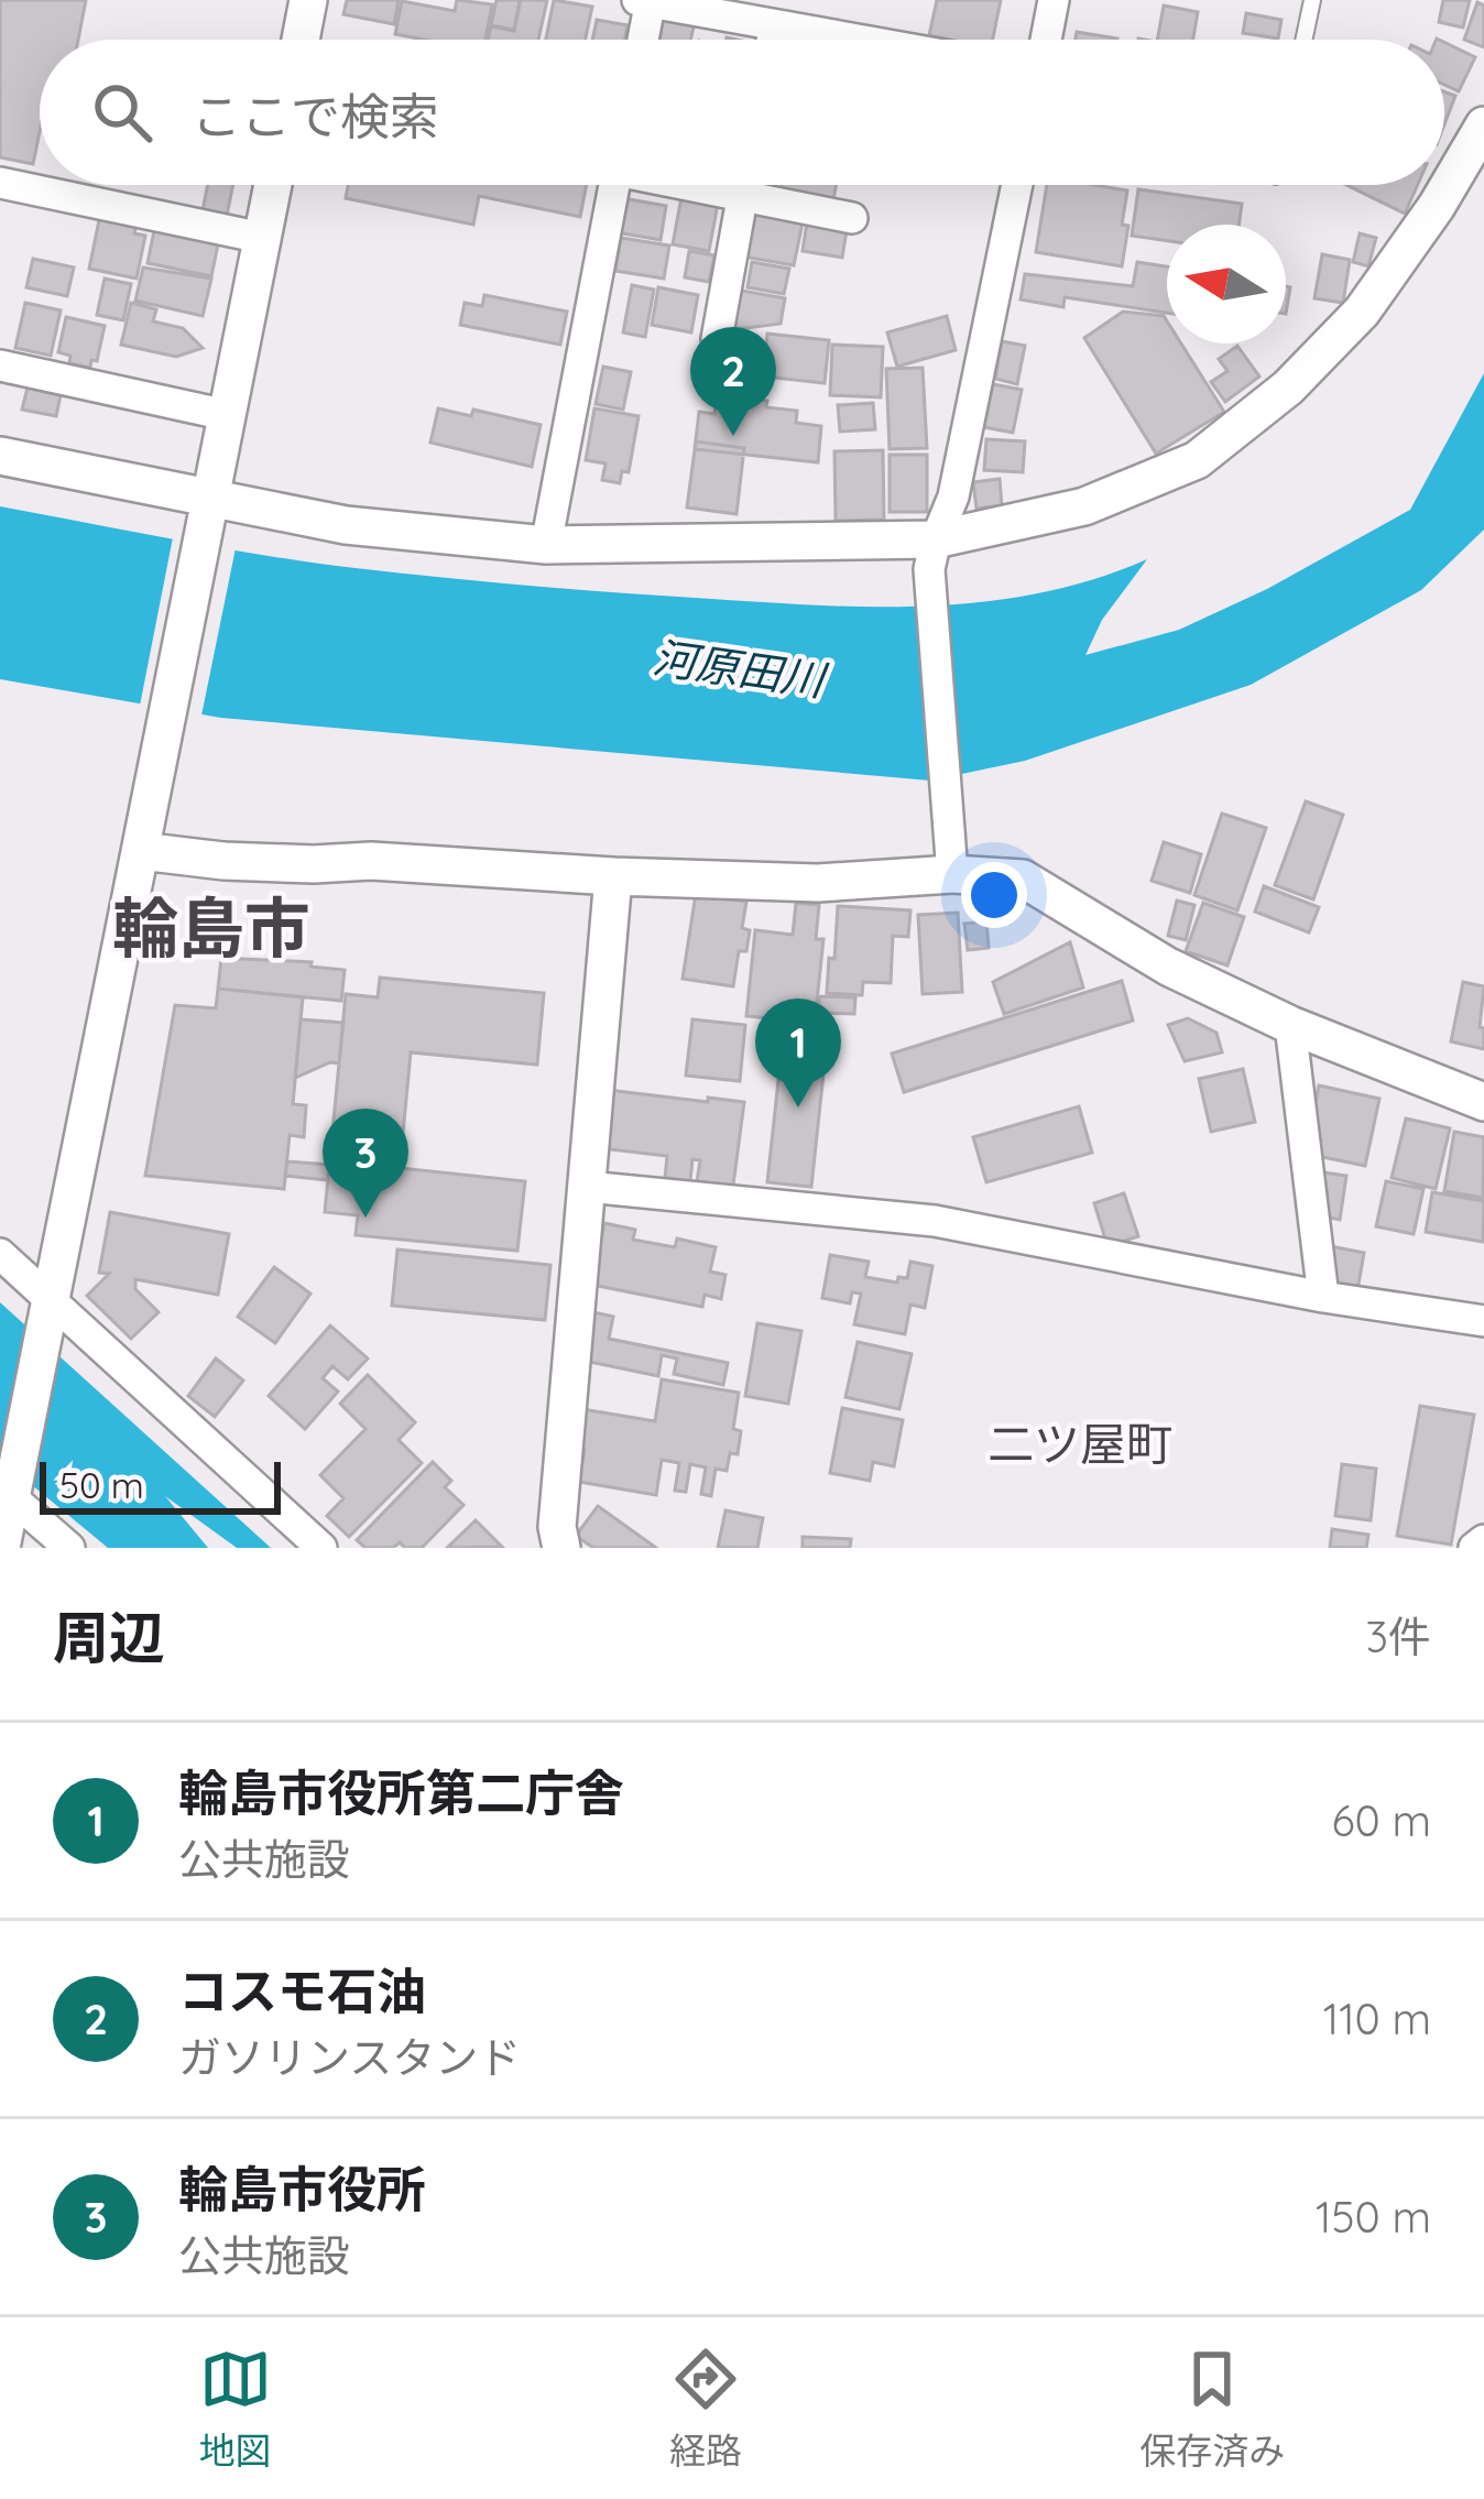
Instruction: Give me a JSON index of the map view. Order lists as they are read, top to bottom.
{
  "districts": ["輪島市", "二ツ屋町"],
  "water": ["河原田川"],
  "scale_bar": "50 m",
  "north": "left",
  "page": {
    "search": "ここで検索",
    "pins": ["2", "1", "3"],
    "scale": "50 m",
    "heading": ["周辺", "3件"],
    "list": [
      {
        "mark": "1",
        "name": "輪島市役所第二庁舎",
        "note": "公共施設",
        "value": "60 m"
      },
      {
        "mark": "2",
        "name": "コスモ石油",
        "note": "ガソリンスタンド",
        "value": "110 m"
      },
      {
        "mark": "3",
        "name": "輪島市役所",
        "note": "公共施設",
        "value": "150 m"
      }
    ],
    "nav": ["地図", "経路", "保存済み"]
  }
}
